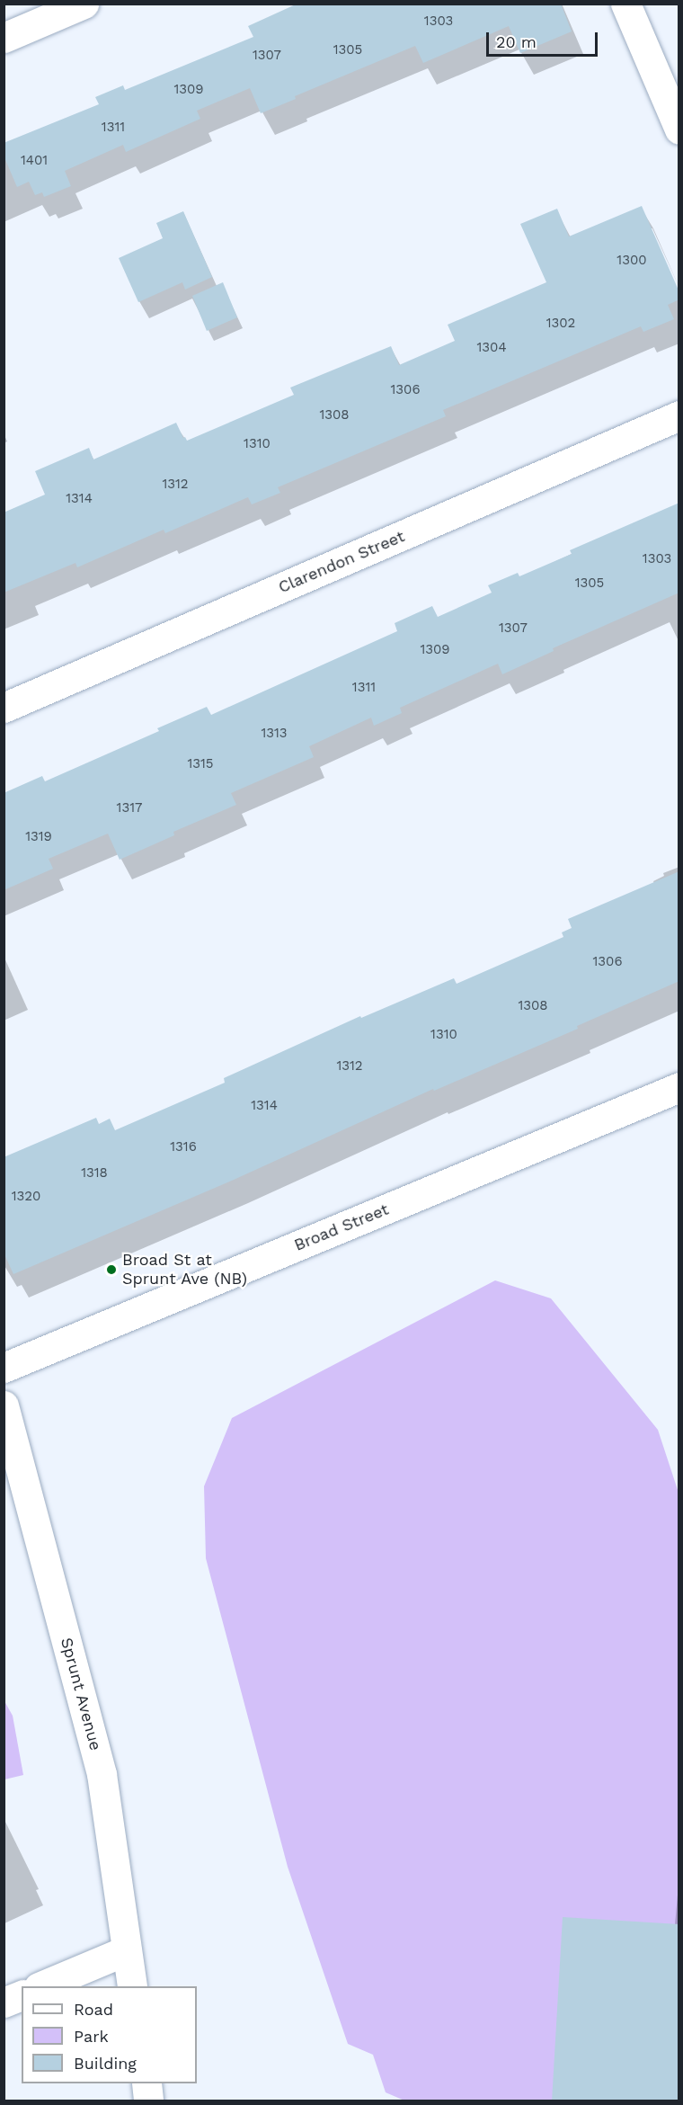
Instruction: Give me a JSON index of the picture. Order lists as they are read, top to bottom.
{
  "streets": {
    "street": ["Clarendon Street", "Broad Street", "Sprunt Avenue"]
  },
  "places": ["Broad St at Sprunt Ave (NB)"],
  "house_numbers": [
    "1303",
    "1305",
    "1307",
    "1309",
    "1311",
    "1401",
    "1300",
    "1302",
    "1304",
    "1306",
    "1308",
    "1310",
    "1312",
    "1314",
    "1303",
    "1305",
    "1307",
    "1309",
    "1311",
    "1313",
    "1315",
    "1317",
    "1319",
    "1306",
    "1308",
    "1310",
    "1312",
    "1314",
    "1316",
    "1318",
    "1320"
  ],
  "legend": ["Road", "Park", "Building"],
  "scale_bar": "20 m"
}
